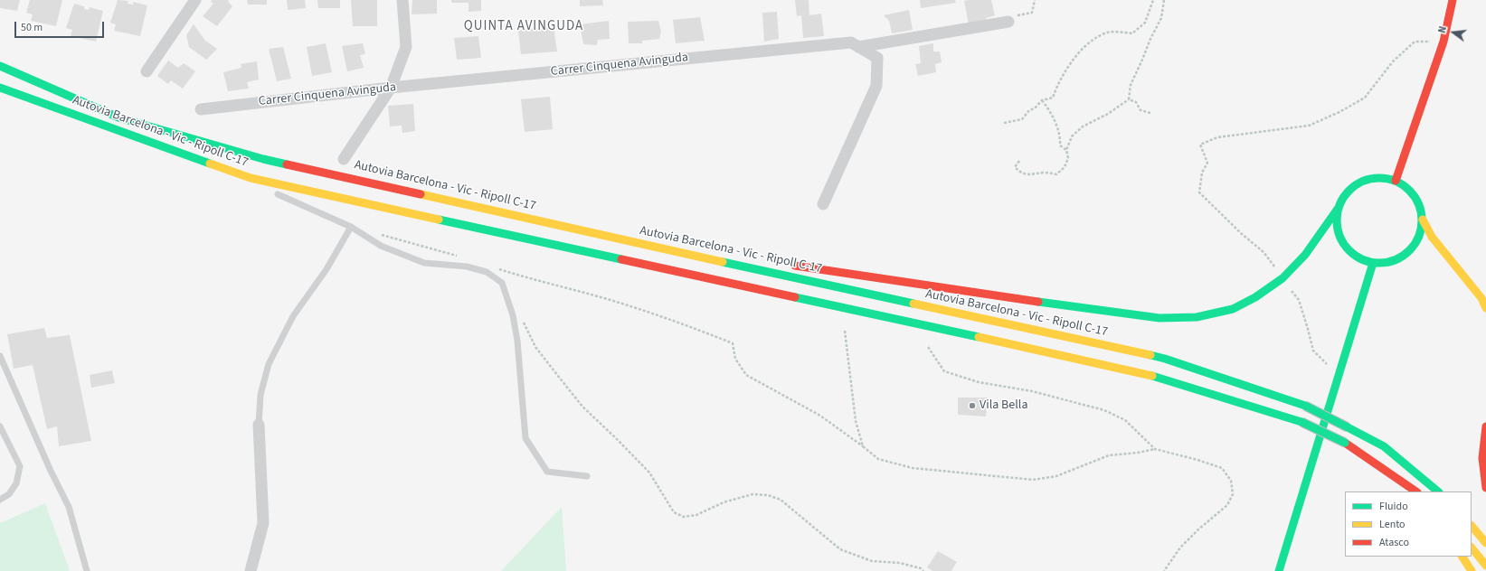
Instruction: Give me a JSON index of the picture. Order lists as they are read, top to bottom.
{
  "streets": {
    "main road": ["Autovia Barcelona - Vic - Ripoll C-17"],
    "street": ["Carrer Cinquena Avinguda"]
  },
  "districts": ["QUINTA AVINGUDA"],
  "places": ["Vila Bella"],
  "legend": ["Fluido", "Lento", "Atasco"],
  "scale_bar": "50 m",
  "north": "left"
}
